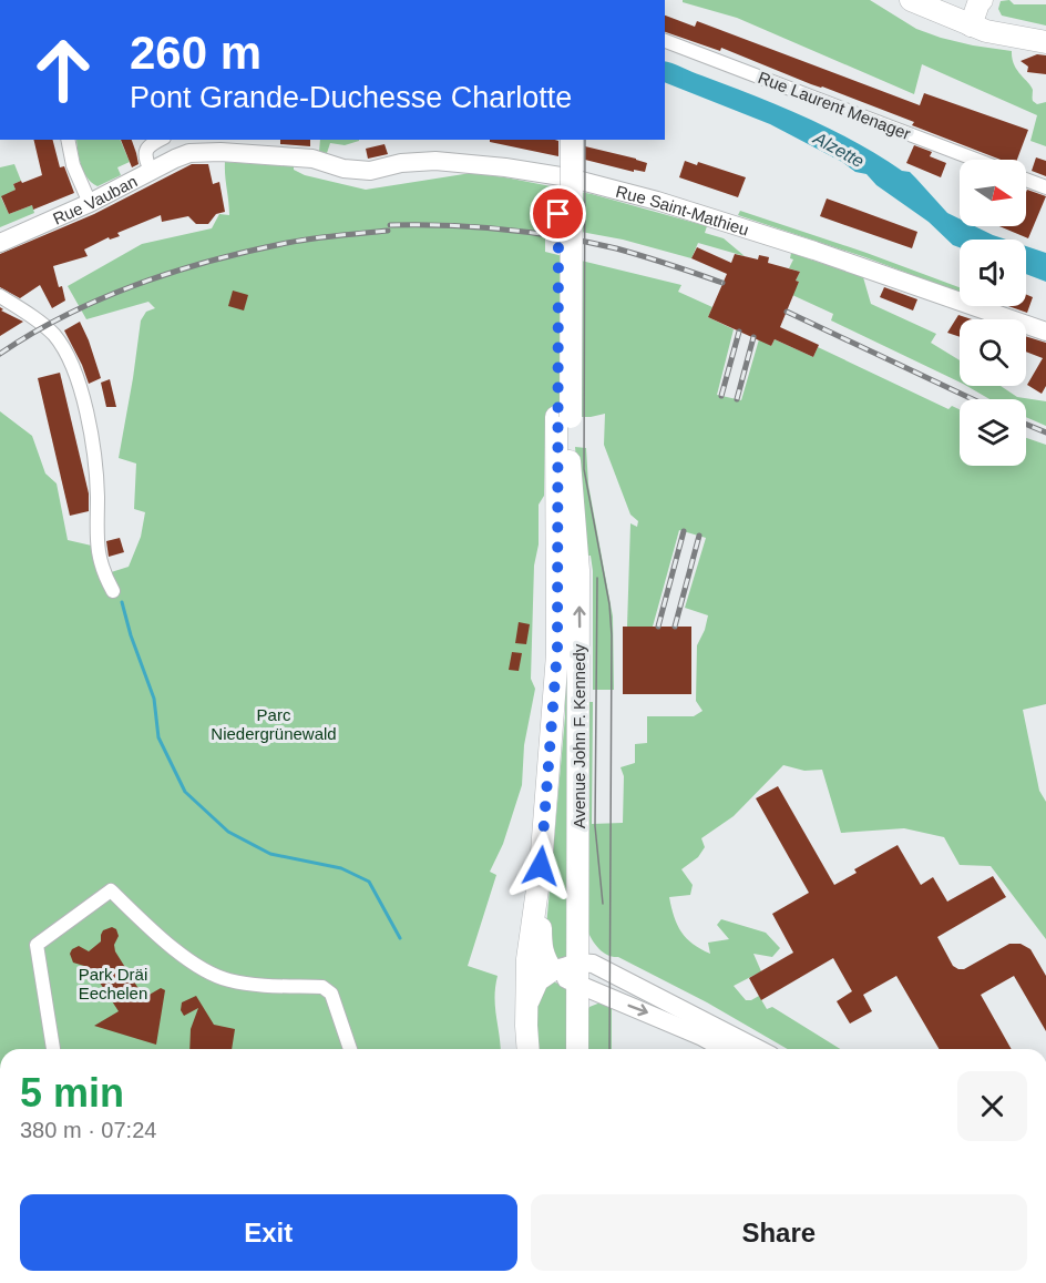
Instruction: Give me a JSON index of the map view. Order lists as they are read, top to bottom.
{
  "streets": {
    "main road": ["Rue Vauban", "Rue Saint-Mathieu", "Avenue John F. Kennedy"],
    "street": ["Rue Laurent Menager"]
  },
  "crossings": [
    ["Rue Vauban", "Rue Saint-Mathieu"]
  ],
  "water": ["Alzette"],
  "parks": ["Parc Niedergrünewald", "Park Dräi Eechelen"],
  "north": "right",
  "page": {
    "turn": ["260 m", "Pont Grande-Duchesse Charlotte"],
    "heading": ["5 min", "380 m · 07:24"],
    "buttons": ["Exit", "Share"]
  }
}
